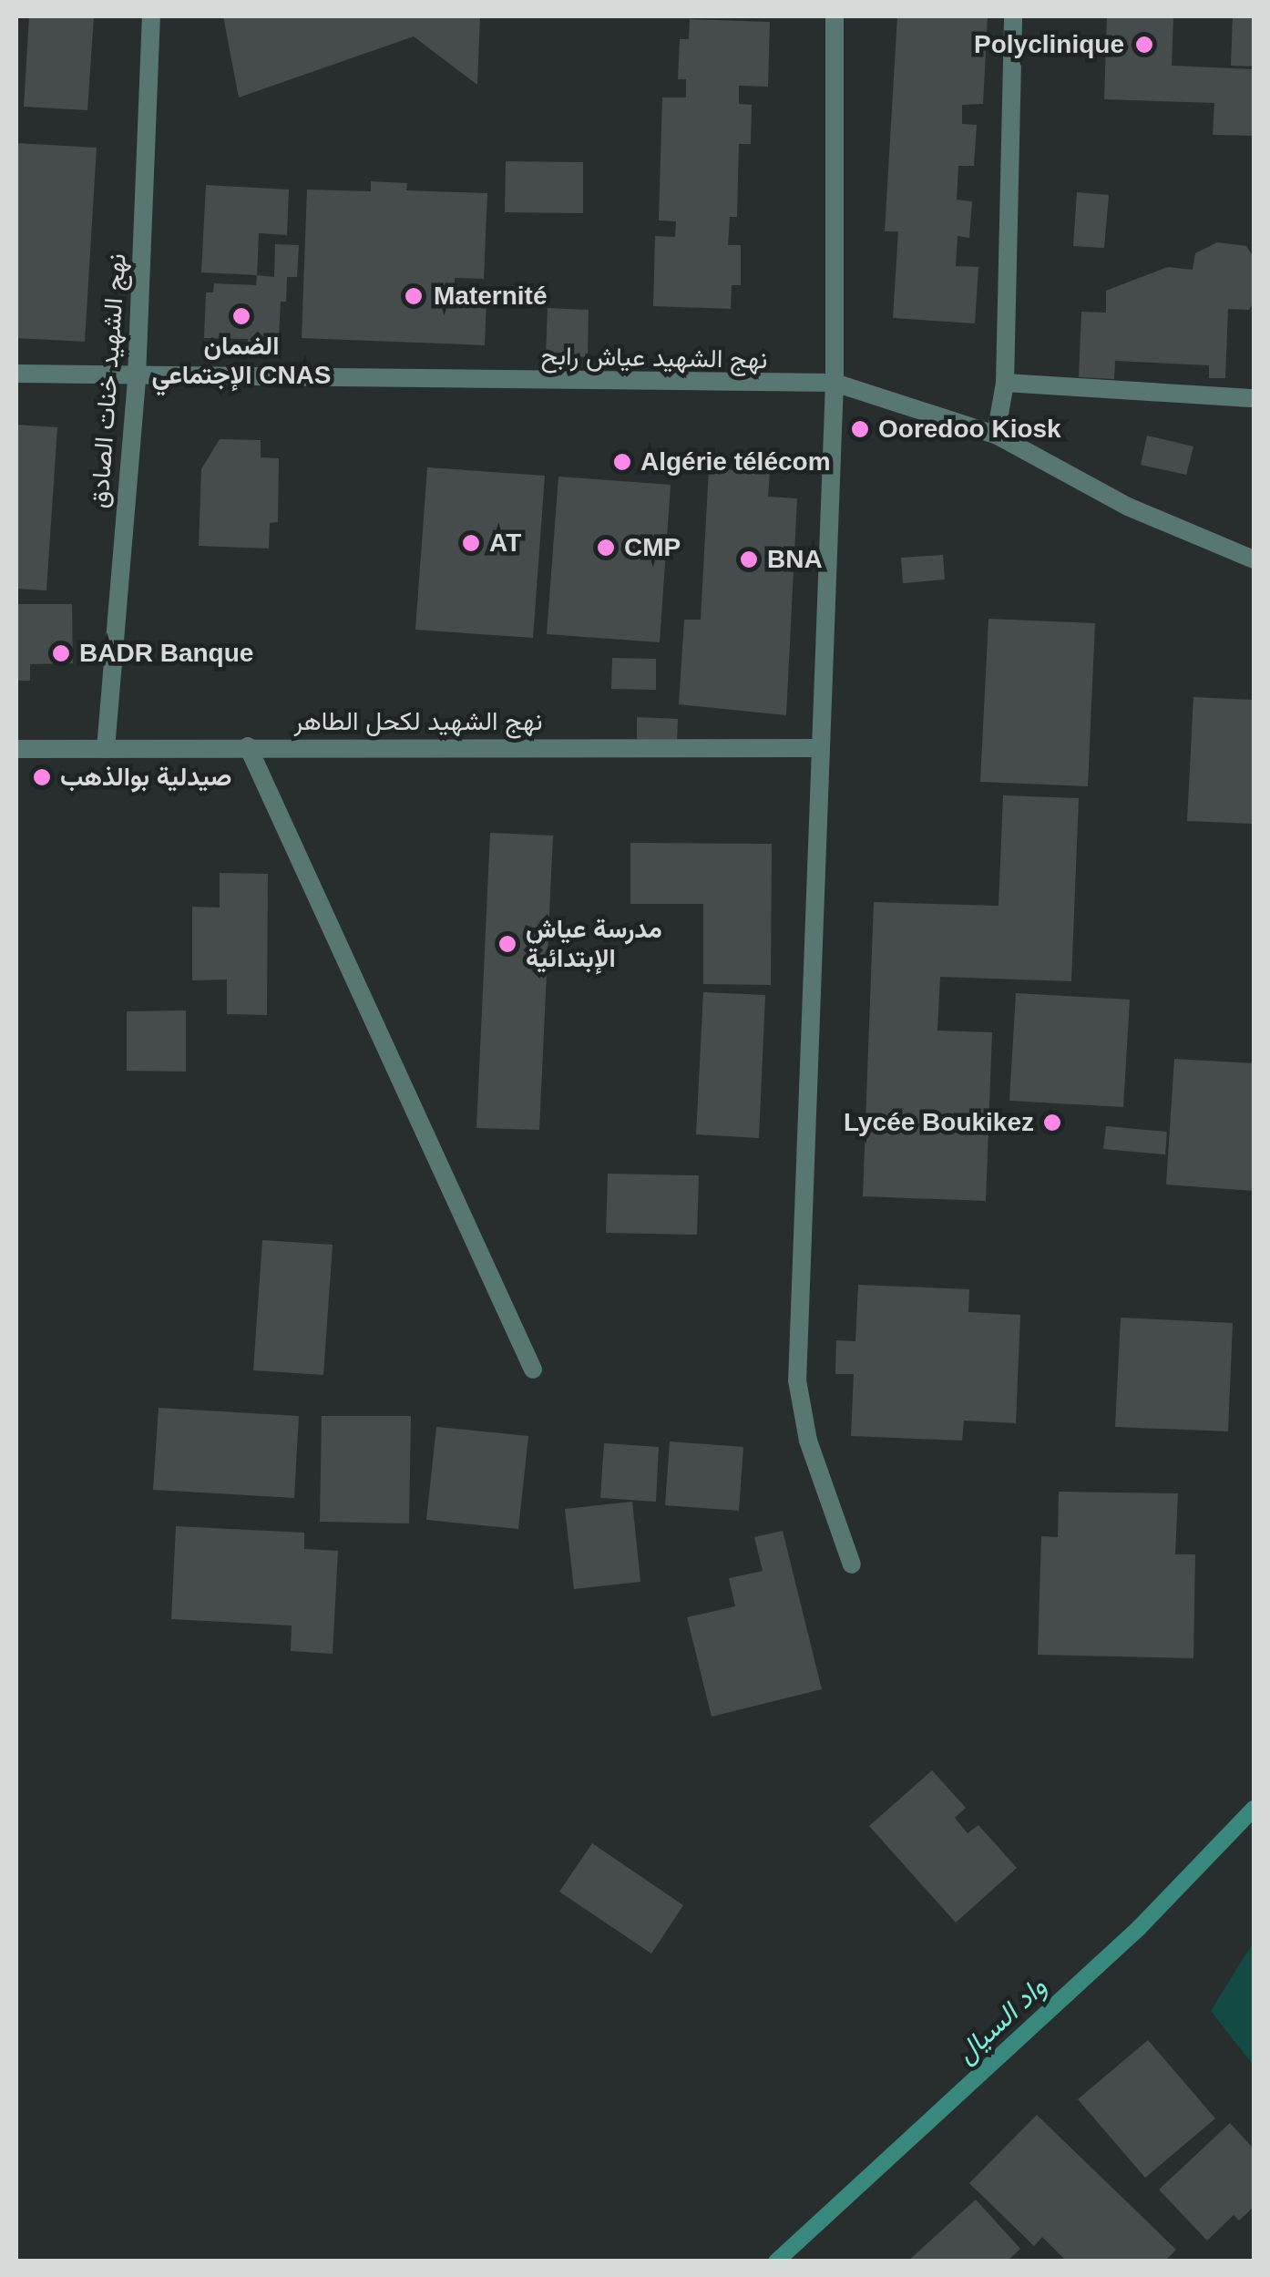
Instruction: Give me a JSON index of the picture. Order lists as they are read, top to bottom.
{
  "streets": {
    "street": ["نهج الشهيد عياش رابح", "نهج الشهيد خنات الصادق", "نهج الشهيد لكحل الطاهر"]
  },
  "crossings": [
    ["نهج الشهيد عياش رابح", "نهج الشهيد خنات الصادق"],
    ["نهج الشهيد خنات الصادق", "نهج الشهيد لكحل الطاهر"]
  ],
  "water": ["واد السيال"],
  "places": [
    "Polyclinique",
    "Maternité",
    "الضمان الإجتماعي CNAS",
    "Ooredoo Kiosk",
    "Algérie télécom",
    "AT",
    "CMP",
    "BNA",
    "BADR Banque",
    "صيدلية بوالذهب",
    "مدرسة عياش الإبتدائية",
    "Lycée Boukikez"
  ]
}
